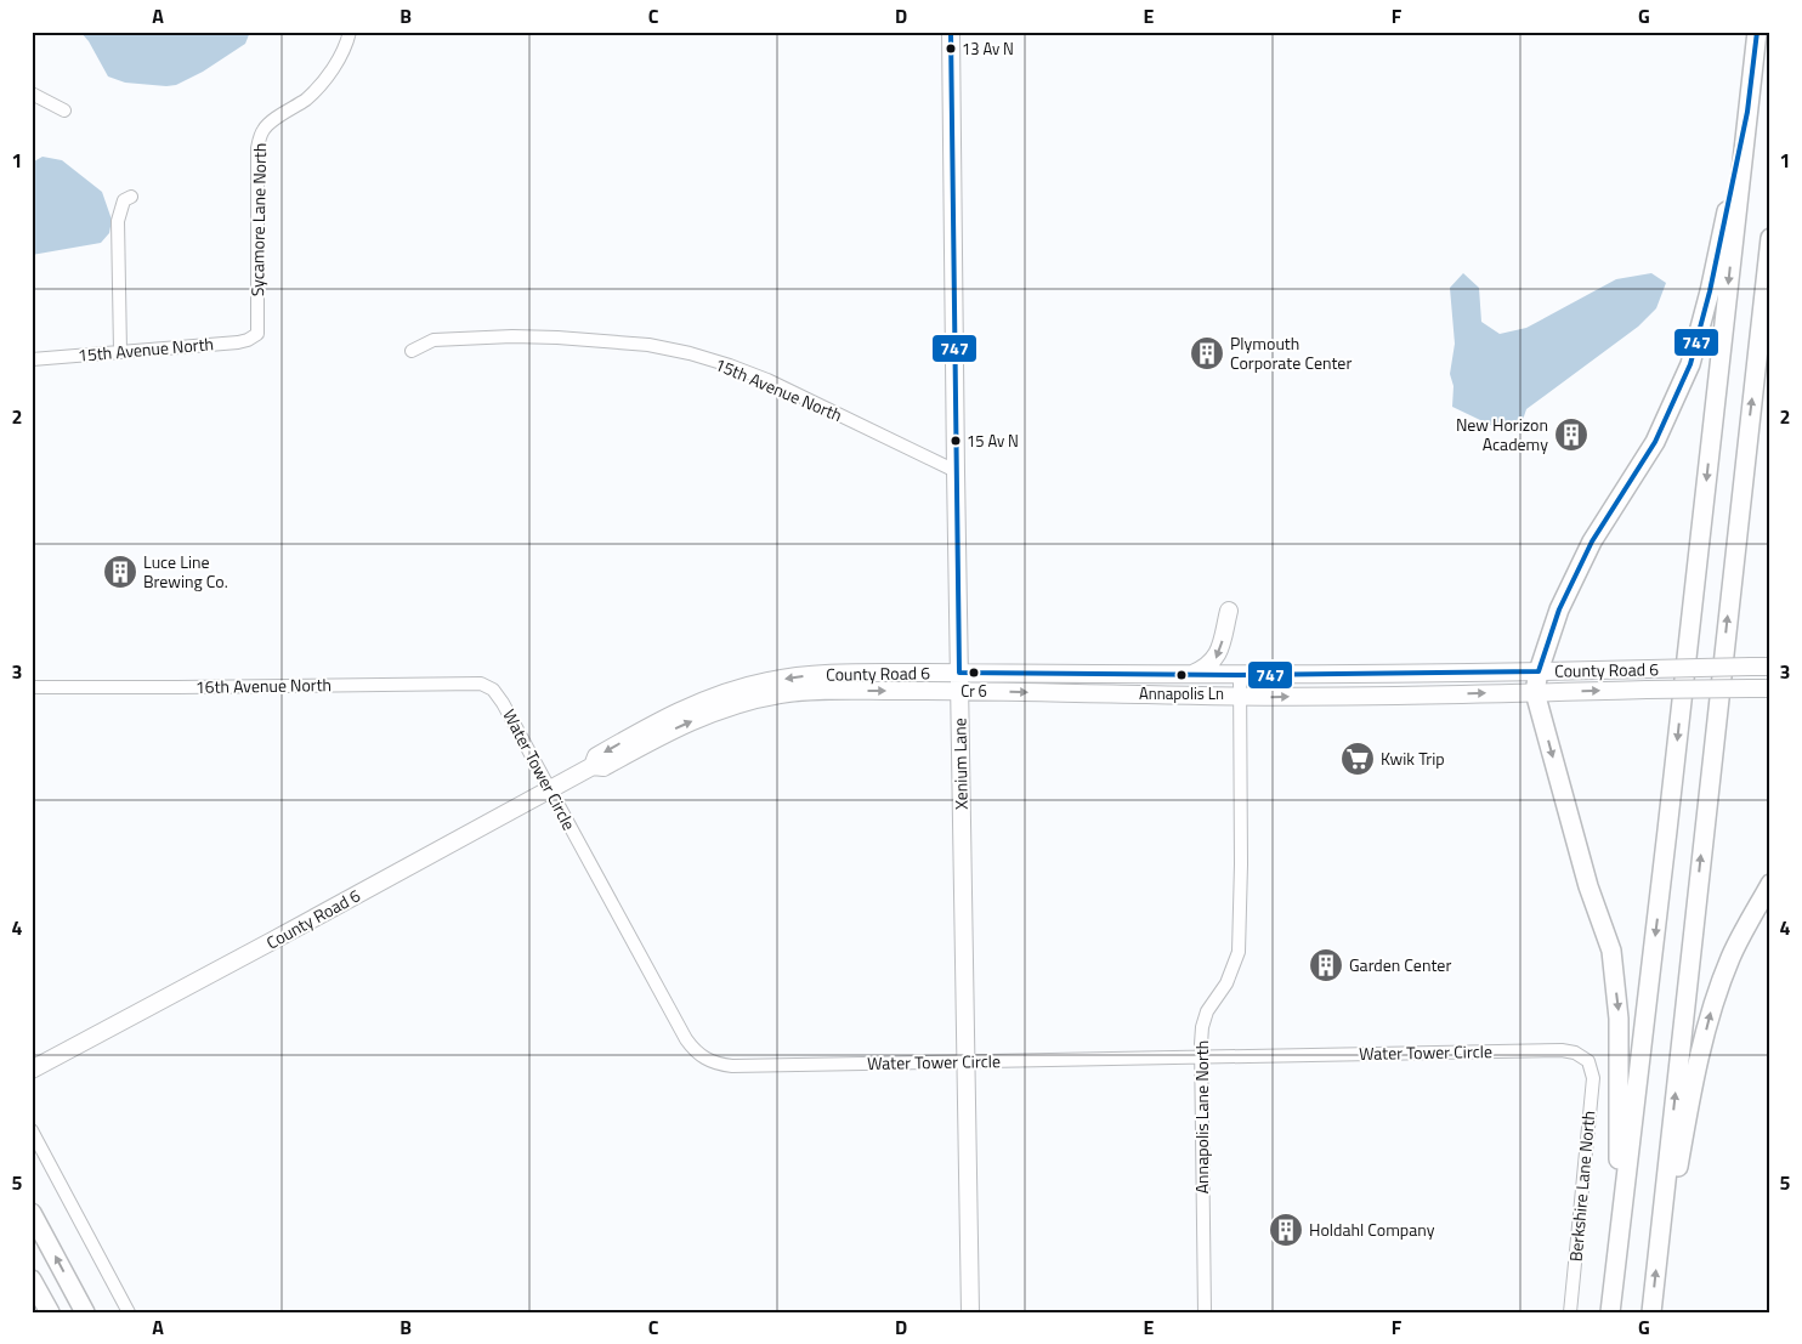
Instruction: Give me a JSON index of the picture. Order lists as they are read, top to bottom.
{
  "streets": {
    "main road": ["County Road 6", "Xenium Lane"],
    "street": [
      "Sycamore Lane North",
      "15th Avenue North",
      "16th Avenue North",
      "Water Tower Circle",
      "Annapolis Lane North",
      "Berkshire Lane North"
    ]
  },
  "crossings": [
    ["Sycamore Lane North", "15th Avenue North"],
    ["15th Avenue North", "Xenium Lane"],
    ["County Road 6", "Xenium Lane"],
    ["County Road 6", "Water Tower Circle"],
    ["County Road 6", "Annapolis Lane North"],
    ["16th Avenue North", "Water Tower Circle"],
    ["Xenium Lane", "Water Tower Circle"],
    ["Water Tower Circle", "Annapolis Lane North"],
    ["Water Tower Circle", "Berkshire Lane North"]
  ],
  "places": {
    "other": [
      "13 Av N",
      "15 Av N",
      "Cr 6",
      "Annapolis Ln"
    ],
    "building": [
      "Plymouth Corporate Center",
      "New Horizon Academy",
      "Luce Line Brewing Co.",
      "Garden Center",
      "Holdahl Company"
    ],
    "supermarket": ["Kwik Trip"]
  },
  "lines": ["transit line 747"],
  "grid": {
    "columns": [
      "A",
      "B",
      "C",
      "D",
      "E",
      "F",
      "G"
    ],
    "rows": [
      "1",
      "2",
      "3",
      "4",
      "5"
    ]
  }
}
